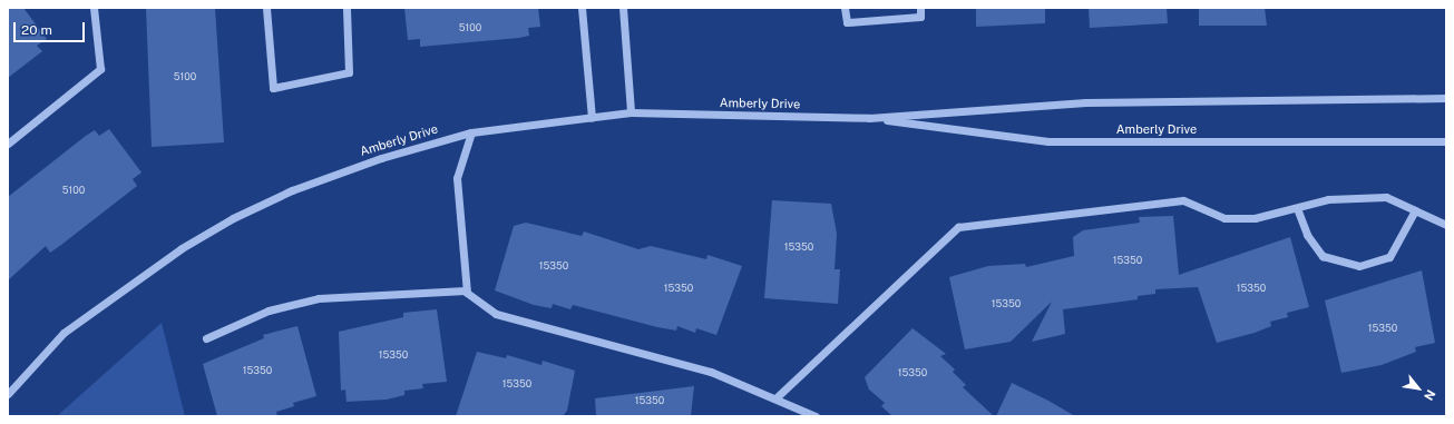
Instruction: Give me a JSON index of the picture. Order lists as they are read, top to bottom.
{
  "streets": {
    "street": ["Amberly Drive"]
  },
  "house_numbers": [
    "5100",
    "5100",
    "5100",
    "15350",
    "15350",
    "15350",
    "15350",
    "15350",
    "15350",
    "15350",
    "15350",
    "15350",
    "15350",
    "15350",
    "15350"
  ],
  "scale_bar": "20 m",
  "north": "bottom right"
}
